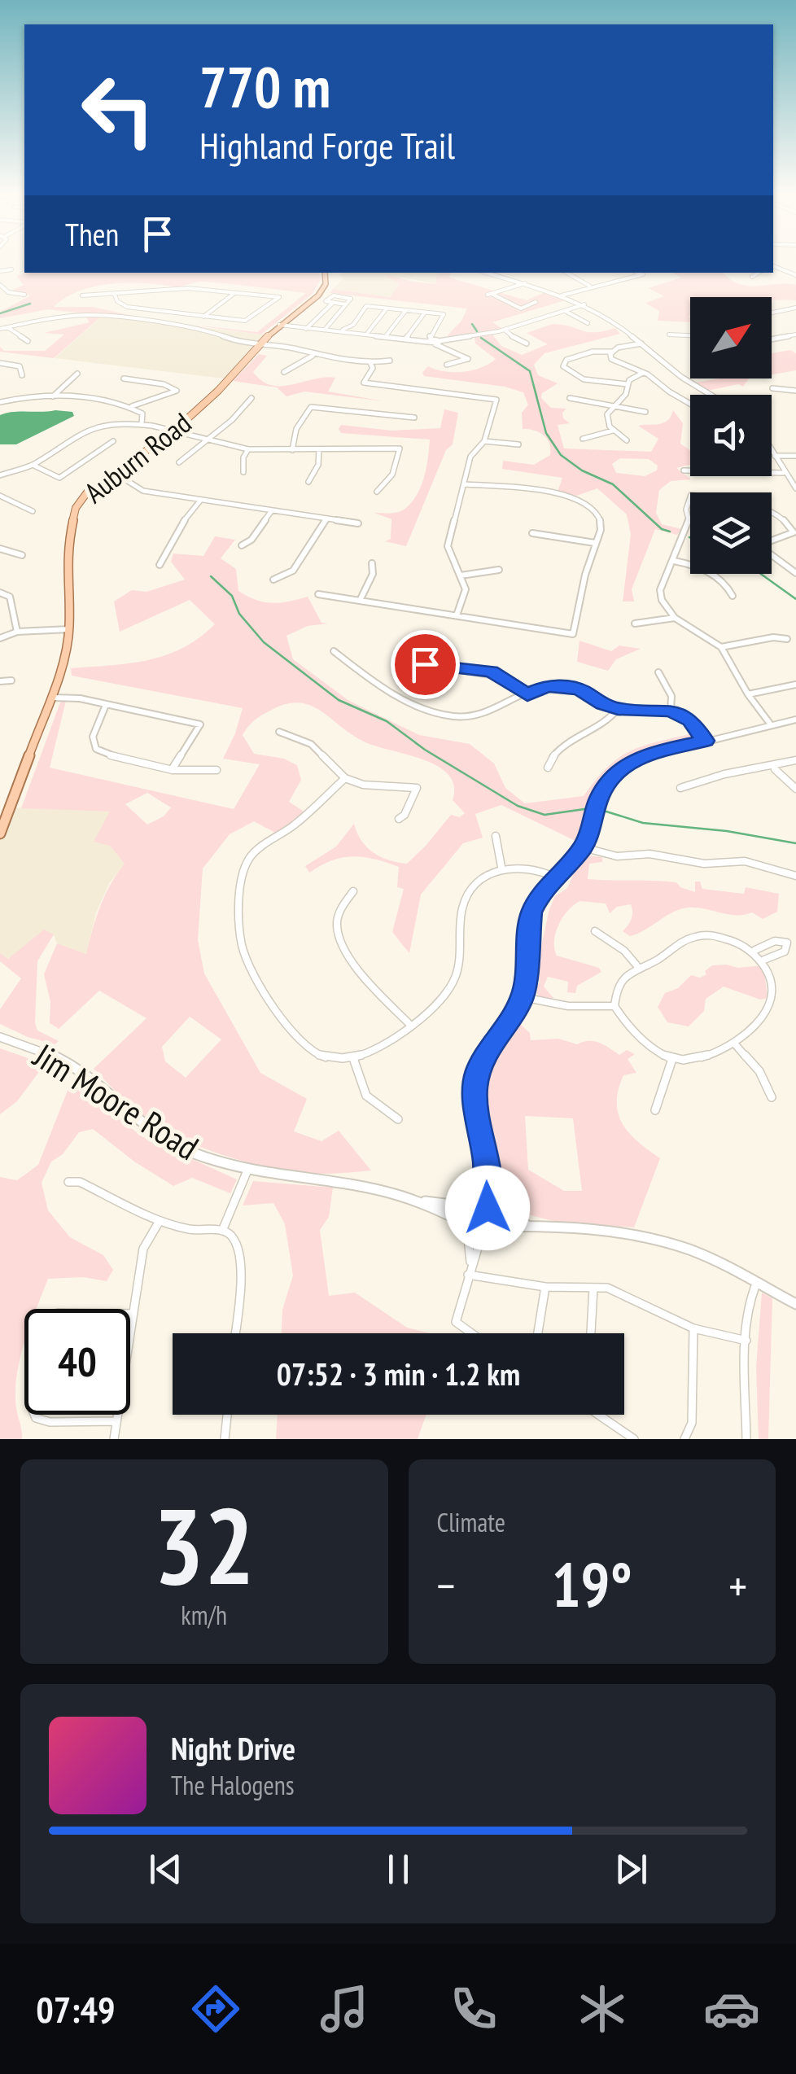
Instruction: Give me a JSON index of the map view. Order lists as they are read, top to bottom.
{
  "streets": {
    "main road": ["Auburn Road"],
    "street": ["Jim Moore Road"]
  },
  "north": "top right",
  "page": {
    "turn": ["770 m", "Highland Forge Trail"],
    "then": "Then",
    "limit": "40",
    "trip": "07:52 · 3 min · 1.2 km",
    "tile": [
      ["32", "km/h"],
      "Climate"
    ],
    "heat": ["−", "19°", "+"],
    "song": ["Night Drive", "The Halogens"],
    "tabs": "07:49"
  }
}
